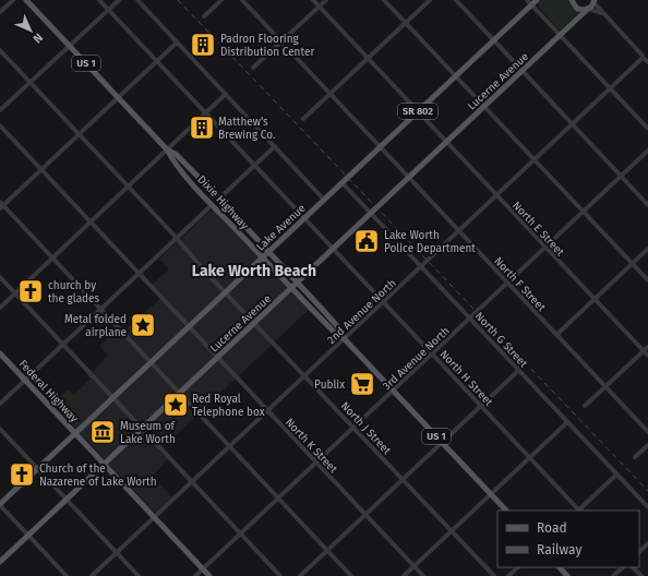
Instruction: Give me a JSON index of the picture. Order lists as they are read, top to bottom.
{
  "streets": {
    "main road": [
      "US 1",
      "Lucerne Avenue",
      "SR 802",
      "Dixie Highway",
      "Lake Avenue",
      "Federal Highway"
    ],
    "street": [
      "North E Street",
      "North F Street",
      "2nd Avenue North",
      "North G Street",
      "3rd Avenue North",
      "North H Street",
      "North J Street",
      "North K Street"
    ]
  },
  "crossings": [
    ["Lucerne Avenue", "Dixie Highway"],
    ["Lucerne Avenue", "North E Street"],
    ["Lucerne Avenue", "North F Street"],
    ["Lucerne Avenue", "North G Street"],
    ["Lucerne Avenue", "North H Street"],
    ["Lucerne Avenue", "Federal Highway"],
    ["Lucerne Avenue", "North J Street"],
    ["Lucerne Avenue", "North K Street"],
    ["Dixie Highway", "Lake Avenue"],
    ["Dixie Highway", "2nd Avenue North"],
    ["Dixie Highway", "3rd Avenue North"],
    ["Lake Avenue", "North E Street"],
    ["Lake Avenue", "North F Street"],
    ["Lake Avenue", "North G Street"],
    ["Lake Avenue", "North H Street"],
    ["Lake Avenue", "Federal Highway"],
    ["Lake Avenue", "North J Street"],
    ["Lake Avenue", "North K Street"],
    ["North E Street", "2nd Avenue North"],
    ["North E Street", "3rd Avenue North"],
    ["North F Street", "2nd Avenue North"],
    ["North F Street", "3rd Avenue North"],
    ["2nd Avenue North", "North G Street"],
    ["2nd Avenue North", "North H Street"],
    ["2nd Avenue North", "Federal Highway"],
    ["2nd Avenue North", "North J Street"],
    ["2nd Avenue North", "North K Street"],
    ["North G Street", "3rd Avenue North"],
    ["3rd Avenue North", "North H Street"],
    ["3rd Avenue North", "Federal Highway"],
    ["3rd Avenue North", "North J Street"],
    ["3rd Avenue North", "North K Street"]
  ],
  "districts": ["Lake Worth Beach"],
  "places": {
    "building": ["Padron Flooring Distribution Center", "Matthew's Brewing Co."],
    "public building": ["Lake Worth Police Department"],
    "church": ["church by the glades", "Church of the Nazarene of Lake Worth"],
    "place": ["Metal folded airplane", "Red Royal Telephone box"],
    "supermarket": ["Publix"],
    "museum": ["Museum of Lake Worth"]
  },
  "legend": ["Road", "Railway"],
  "north": "bottom right"
}
